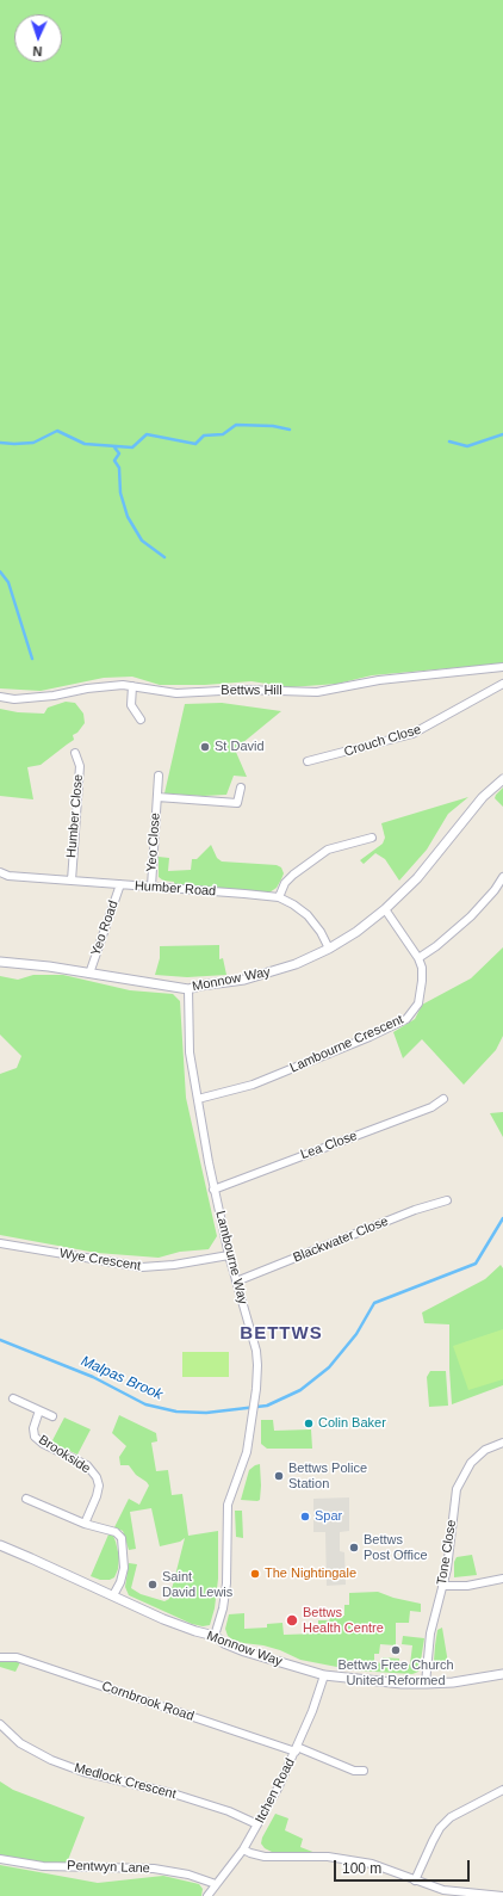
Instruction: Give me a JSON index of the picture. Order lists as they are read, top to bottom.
{
  "streets": {
    "street": [
      "Bettws Hill",
      "Crouch Close",
      "Humber Close",
      "Yeo Close",
      "Humber Road",
      "Yeo Road",
      "Monnow Way",
      "Lambourne Crescent",
      "Lea Close",
      "Blackwater Close",
      "Lambourne Way",
      "Wye Crescent",
      "Brookside",
      "Tone Close",
      "Cornbrook Road",
      "Medlock Crescent",
      "Itchen Road",
      "Pentwyn Lane"
    ]
  },
  "crossings": [
    ["Humber Close", "Humber Road"],
    ["Yeo Close", "Humber Road"],
    ["Humber Road", "Yeo Road"],
    ["Humber Road", "Monnow Way"],
    ["Yeo Road", "Monnow Way"],
    ["Monnow Way", "Lambourne Crescent"],
    ["Monnow Way", "Lambourne Way"],
    ["Monnow Way", "Tone Close"],
    ["Monnow Way", "Itchen Road"],
    ["Lambourne Crescent", "Lambourne Way"],
    ["Lea Close", "Lambourne Way"],
    ["Blackwater Close", "Lambourne Way"],
    ["Lambourne Way", "Wye Crescent"],
    ["Cornbrook Road", "Itchen Road"],
    ["Medlock Crescent", "Itchen Road"],
    ["Itchen Road", "Pentwyn Lane"]
  ],
  "districts": ["BETTWS"],
  "water": ["Malpas Brook"],
  "places": [
    "St David",
    "Colin Baker",
    "Bettws Police Station",
    "Spar",
    "Bettws Post Office",
    "The Nightingale",
    "Saint David Lewis",
    "Bettws Health Centre",
    "Bettws Free Church United Reformed"
  ],
  "scale_bar": "100 m",
  "north": "bottom"
}
